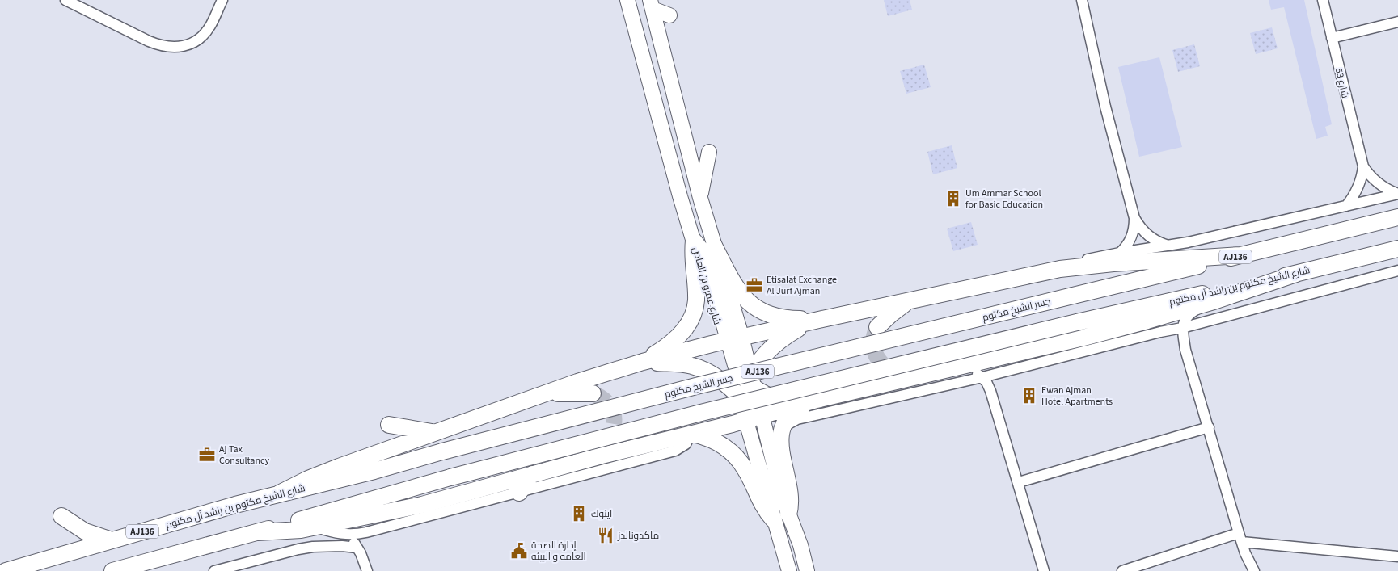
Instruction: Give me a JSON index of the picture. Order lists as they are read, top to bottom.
{
  "streets": {
    "main road": [
      "AJ136",
      "شارع عمرو بن العاص",
      "شارع الشيخ مكتوم بن راشد آل مكتوم",
      "جسر الشيخ مكتوم"
    ],
    "street": ["شارع 53"]
  },
  "crossings": [
    ["AJ136", "جسر الشيخ مكتوم"],
    ["شارع الشيخ مكتوم بن راشد آل مكتوم", "جسر الشيخ مكتوم"]
  ],
  "places": {
    "building": ["Um Ammar School for Basic Education", "Ewan Ajman Hotel Apartments", "اينوك"],
    "office": ["Etisalat Exchange Al Jurf Ajman", "Aj Tax Consultancy"],
    "restaurant": ["ماكدونالدز"],
    "public building": ["إدارة الصحة العامه و البيئه"]
  }
}
